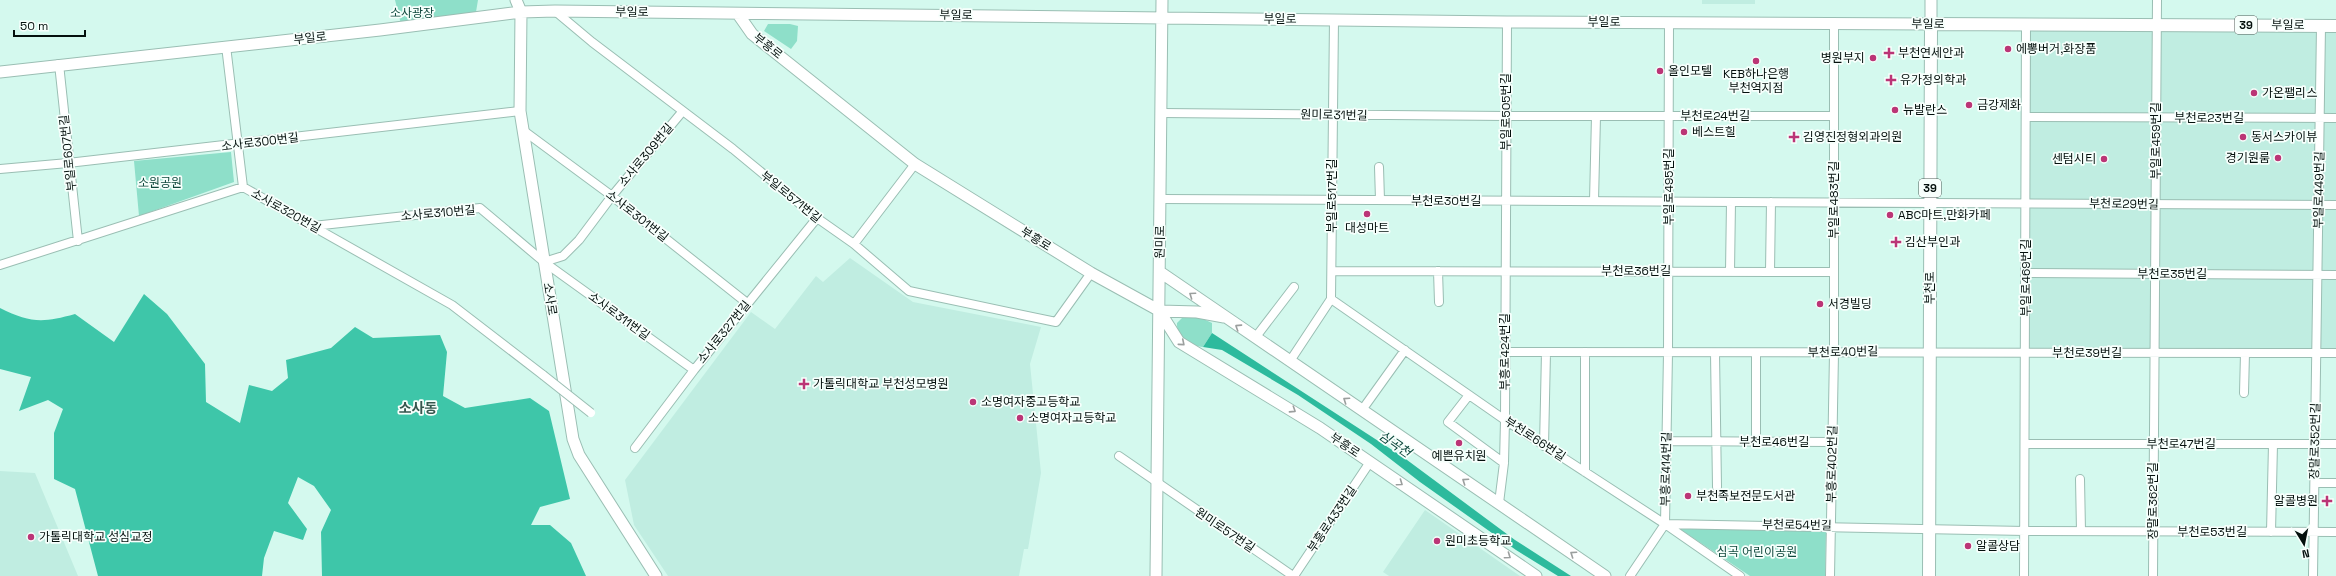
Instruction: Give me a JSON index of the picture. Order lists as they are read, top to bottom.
{
  "streets": {
    "main road": ["부일로", "39", "부천로"],
    "street": [
      "부흥로",
      "부일로505번길",
      "원미로31번길",
      "부천로24번길",
      "부천로23번길",
      "부일로459번길",
      "소사로300번길",
      "부일로607번길",
      "소사로309번길",
      "부일로495번길",
      "부일로449번길",
      "부일로517번길",
      "부일로571번길",
      "부일로483번길",
      "부천로30번길",
      "부천로29번길",
      "소사로320번길",
      "소사로310번길",
      "소사로301번길",
      "원미로",
      "부천로36번길",
      "부천로35번길",
      "부일로469번길",
      "소사로",
      "소사로311번길",
      "소사로327번길",
      "부흥로424번길",
      "부천로40번길",
      "부천로39번길",
      "부천로66번길",
      "장말로352번길",
      "부천로46번길",
      "부천로47번길",
      "부흥로402번길",
      "부흥로414번길",
      "장말로362번길",
      "부흥로433번길",
      "부천로54번길",
      "원미로57번길",
      "부천로53번길"
    ]
  },
  "crossings": [
    ["부일로", "부흥로"],
    ["부일로", "부일로505번길"],
    ["부일로", "부일로459번길"],
    ["부일로", "부일로607번길"],
    ["부일로", "부일로495번길"],
    ["부일로", "부일로449번길"],
    ["부일로", "부일로517번길"],
    ["부일로", "부일로571번길"],
    ["부일로", "부일로483번길"],
    ["부일로", "원미로"],
    ["부일로", "부일로469번길"],
    ["부일로", "부천로"],
    ["부일로", "소사로"],
    ["부흥로", "부일로571번길"],
    ["부흥로", "원미로"],
    ["부흥로", "부흥로424번길"],
    ["부흥로", "부흥로433번길"],
    ["부일로505번길", "원미로31번길"],
    ["부일로505번길", "부천로24번길"],
    ["부일로505번길", "부천로30번길"],
    ["부일로505번길", "부흥로424번길"],
    ["원미로31번길", "부천로24번길"],
    ["원미로31번길", "부일로517번길"],
    ["원미로31번길", "원미로"],
    ["부천로24번길", "부일로495번길"],
    ["부천로24번길", "부일로483번길"],
    ["부천로23번길", "부일로459번길"],
    ["부천로23번길", "부일로449번길"],
    ["부천로23번길", "부일로469번길"],
    ["부일로459번길", "부천로29번길"],
    ["부일로459번길", "부천로35번길"],
    ["부일로459번길", "부천로39번길"],
    ["부일로459번길", "장말로362번길"],
    ["소사로300번길", "부일로607번길"],
    ["소사로300번길", "소사로"],
    ["부일로607번길", "소사로320번길"],
    ["소사로309번길", "부일로571번길"],
    ["소사로309번길", "소사로310번길"],
    ["소사로309번길", "소사로301번길"],
    ["소사로309번길", "소사로"],
    ["소사로309번길", "소사로311번길"],
    ["부일로495번길", "부천로30번길"],
    ["부일로495번길", "부천로36번길"],
    ["부일로495번길", "부천로40번길"],
    ["부일로495번길", "부흥로414번길"],
    ["부일로449번길", "부천로29번길"],
    ["부일로449번길", "부천로35번길"],
    ["부일로449번길", "부천로39번길"],
    ["부일로449번길", "장말로352번길"],
    ["부일로517번길", "부천로30번길"],
    ["부일로517번길", "부천로36번길"],
    ["부일로517번길", "부천로66번길"],
    ["부일로571번길", "소사로327번길"],
    ["부일로483번길", "부천로30번길"],
    ["부일로483번길", "부천로36번길"],
    ["부일로483번길", "부천로40번길"],
    ["부일로483번길", "부흥로402번길"],
    ["부천로30번길", "부천로29번길"],
    ["부천로30번길", "원미로"],
    ["부천로30번길", "부천로"],
    ["부천로30번길", "부흥로424번길"],
    ["부천로29번길", "부일로469번길"],
    ["부천로29번길", "부천로"],
    ["소사로320번길", "소사로310번길"],
    ["소사로310번길", "소사로"],
    ["소사로310번길", "소사로311번길"],
    ["소사로301번길", "소사로"],
    ["소사로301번길", "소사로327번길"],
    ["원미로", "원미로57번길"],
    ["부천로36번길", "부흥로424번길"],
    ["부천로35번길", "부일로469번길"],
    ["부일로469번길", "부천로39번길"],
    ["부일로469번길", "부천로47번길"],
    ["부일로469번길", "부천로53번길"],
    ["부천로", "부천로40번길"],
    ["부천로", "부천로39번길"],
    ["부천로", "부천로54번길"],
    ["부천로", "부천로53번길"],
    ["소사로", "소사로311번길"],
    ["소사로311번길", "소사로327번길"],
    ["부흥로424번길", "부천로40번길"],
    ["부흥로424번길", "부천로66번길"],
    ["부천로40번길", "부천로39번길"],
    ["부천로40번길", "부흥로402번길"],
    ["부천로40번길", "부흥로414번길"],
    ["부천로39번길", "장말로352번길"],
    ["부천로39번길", "장말로362번길"],
    ["부천로66번길", "부흥로414번길"],
    ["부천로66번길", "부천로54번길"],
    ["장말로352번길", "부천로47번길"],
    ["장말로352번길", "부천로53번길"],
    ["부천로46번길", "부흥로402번길"],
    ["부천로46번길", "부흥로414번길"],
    ["부천로47번길", "장말로362번길"],
    ["부흥로402번길", "부천로54번길"],
    ["부흥로414번길", "부천로54번길"],
    ["장말로362번길", "부천로53번길"],
    ["부흥로433번길", "원미로57번길"],
    ["부천로54번길", "부천로53번길"]
  ],
  "districts": ["소사동"],
  "water": ["심곡천"],
  "parks": ["소사광장", "소원공원", "심곡 어린이공원"],
  "places": {
    "other": [
      "에뽕버거,화장품",
      "병원부지",
      "KEB하나은행 부천역지점",
      "올인모텔",
      "가온팰리스",
      "금강제화",
      "뉴발란스",
      "베스트힐",
      "동서스카이뷰",
      "경기원룸",
      "센텀시티",
      "대성마트",
      "ABC마트,만화카페",
      "서경빌딩",
      "소명여자중고등학교",
      "소명여자고등학교",
      "예쁜유치원",
      "부천족보전문도서관",
      "가톨릭대학교 성심교정",
      "원미초등학교",
      "알콜상담"
    ],
    "health": [
      "부천연세안과",
      "유가정의학과",
      "김영진정형외과의원",
      "김산부인과",
      "가톨릭대학교 부천성모병원",
      "알콜병원"
    ]
  },
  "scale_bar": "50 m",
  "north": "bottom"
}
